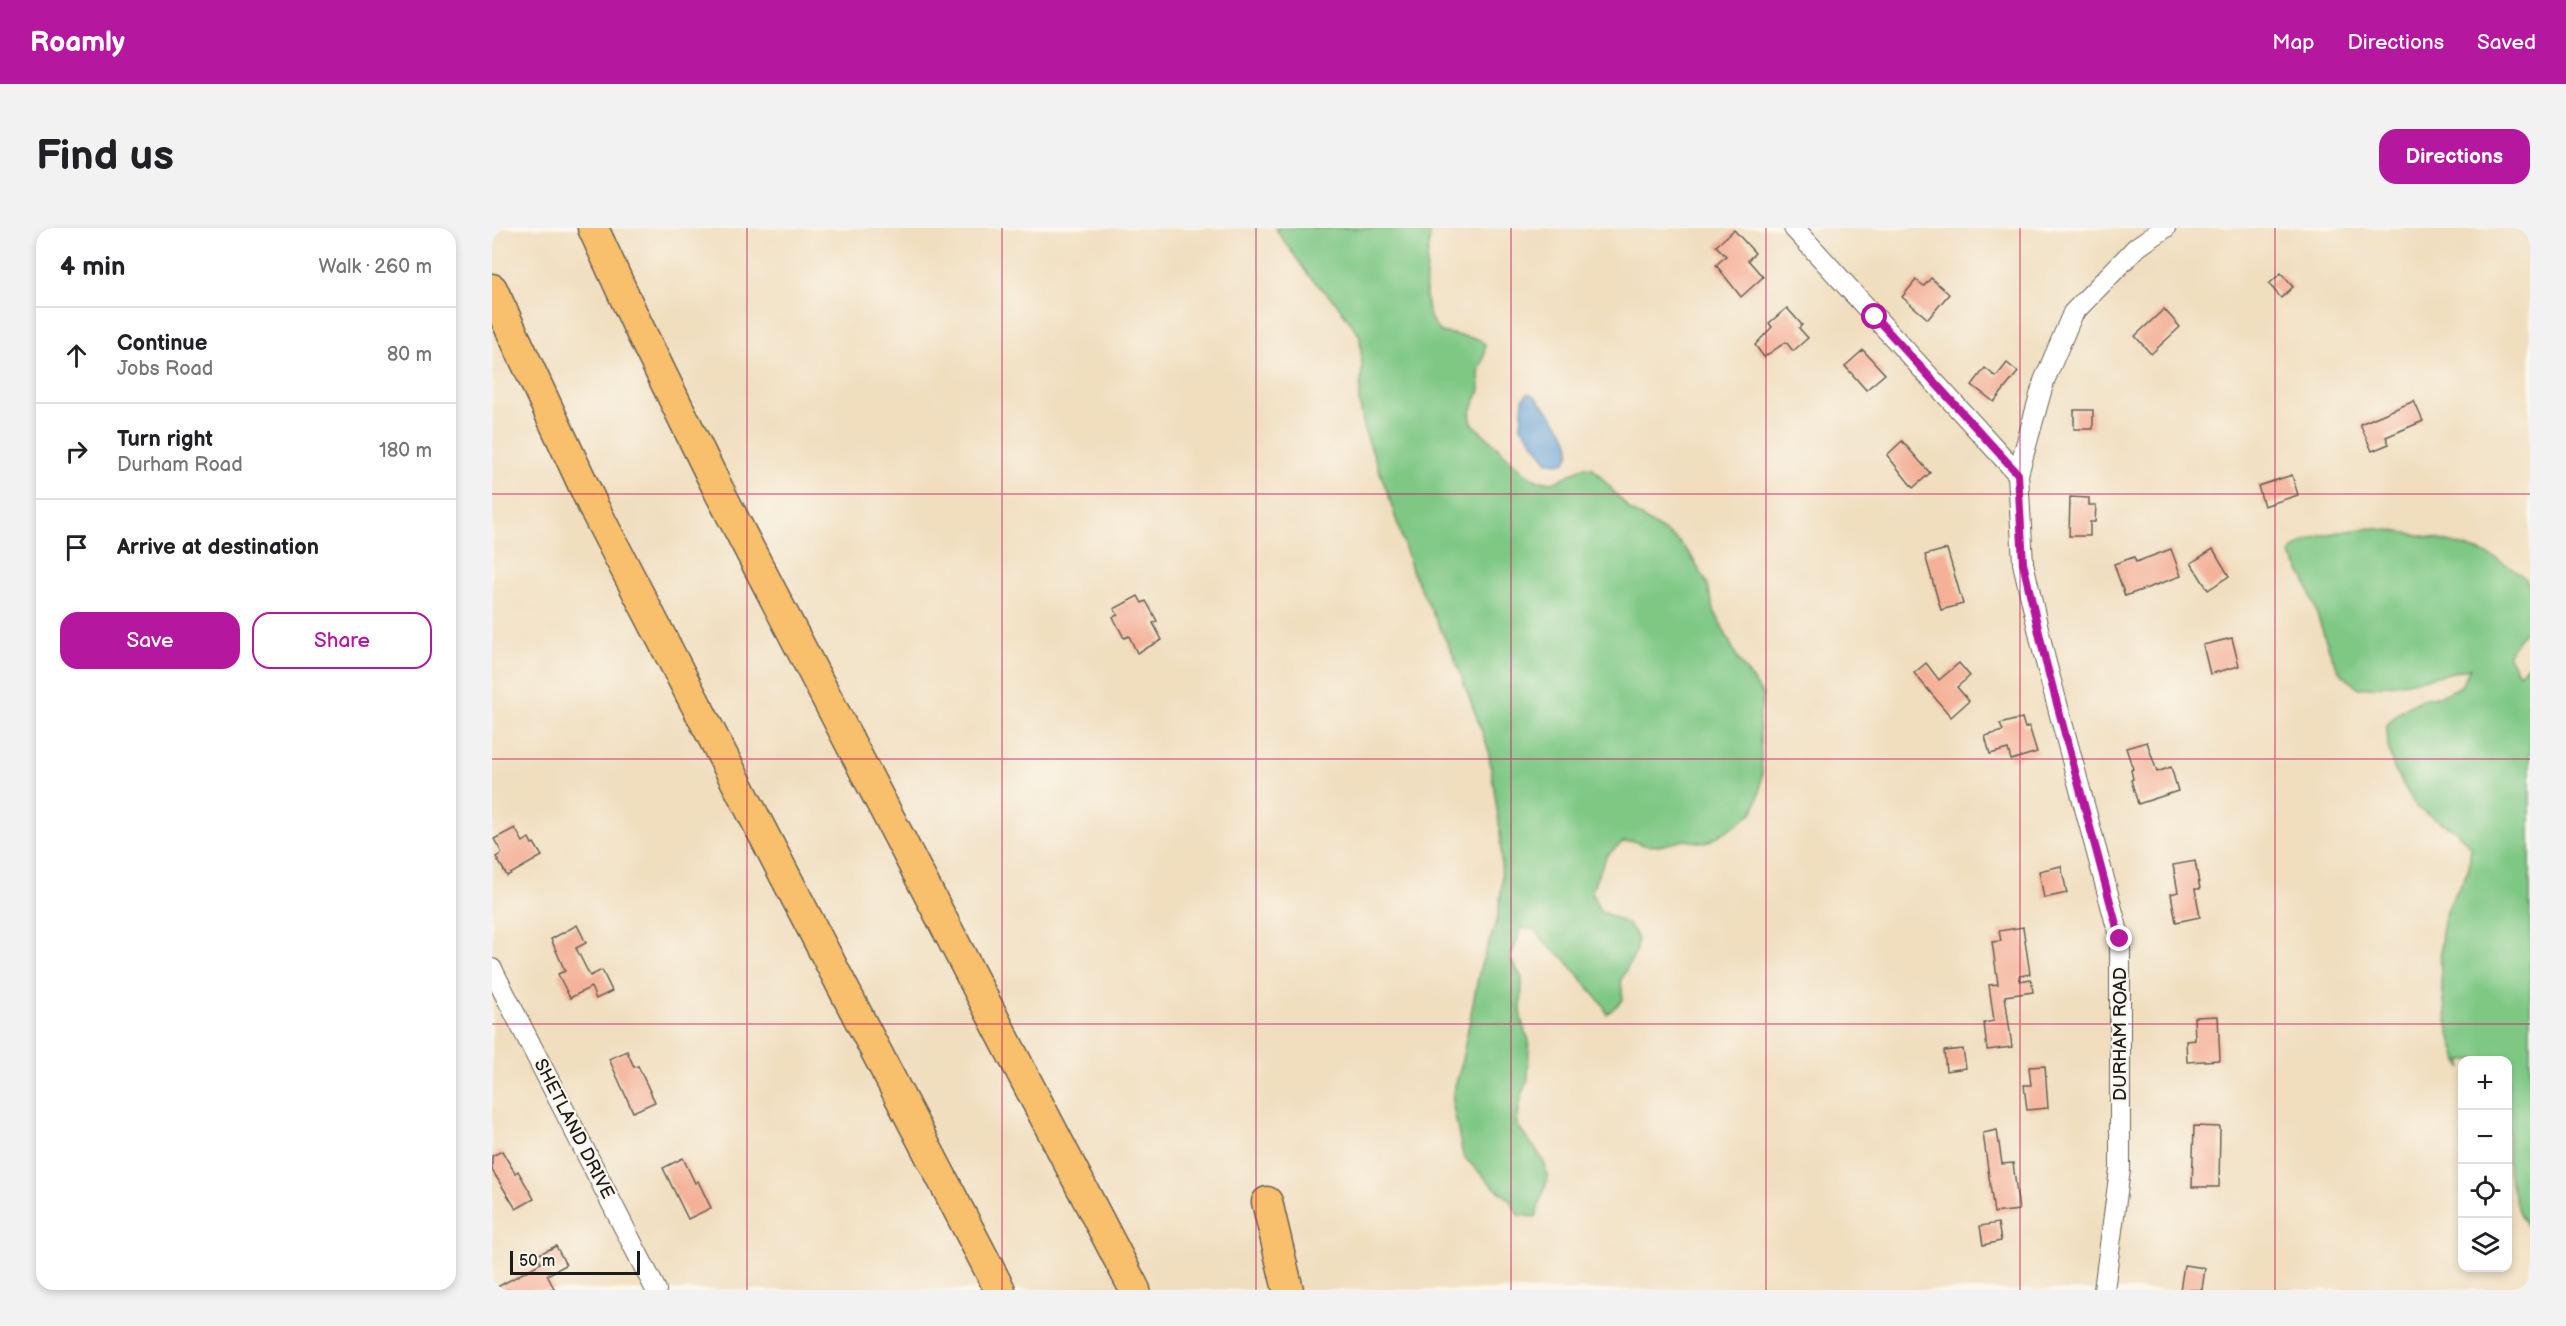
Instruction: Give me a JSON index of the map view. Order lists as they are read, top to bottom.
{
  "streets": {
    "street": ["DURHAM ROAD", "SHETLAND DRIVE"]
  },
  "scale_bar": "50 m",
  "page": {
    "header": "Roamly",
    "nav": ["Map", "Directions", "Saved"],
    "buttons": [
      "Directions",
      ["Save", "Share"]
    ],
    "title": "Find us",
    "heading": ["4 min", "Walk · 260 m"],
    "list": [
      ["Continue", "Jobs Road", "80 m"],
      ["Turn right", "Durham Road", "180 m"],
      "Arrive at destination"
    ],
    "map_buttons": ["+", "−"],
    "scale": "50 m"
  }
}
